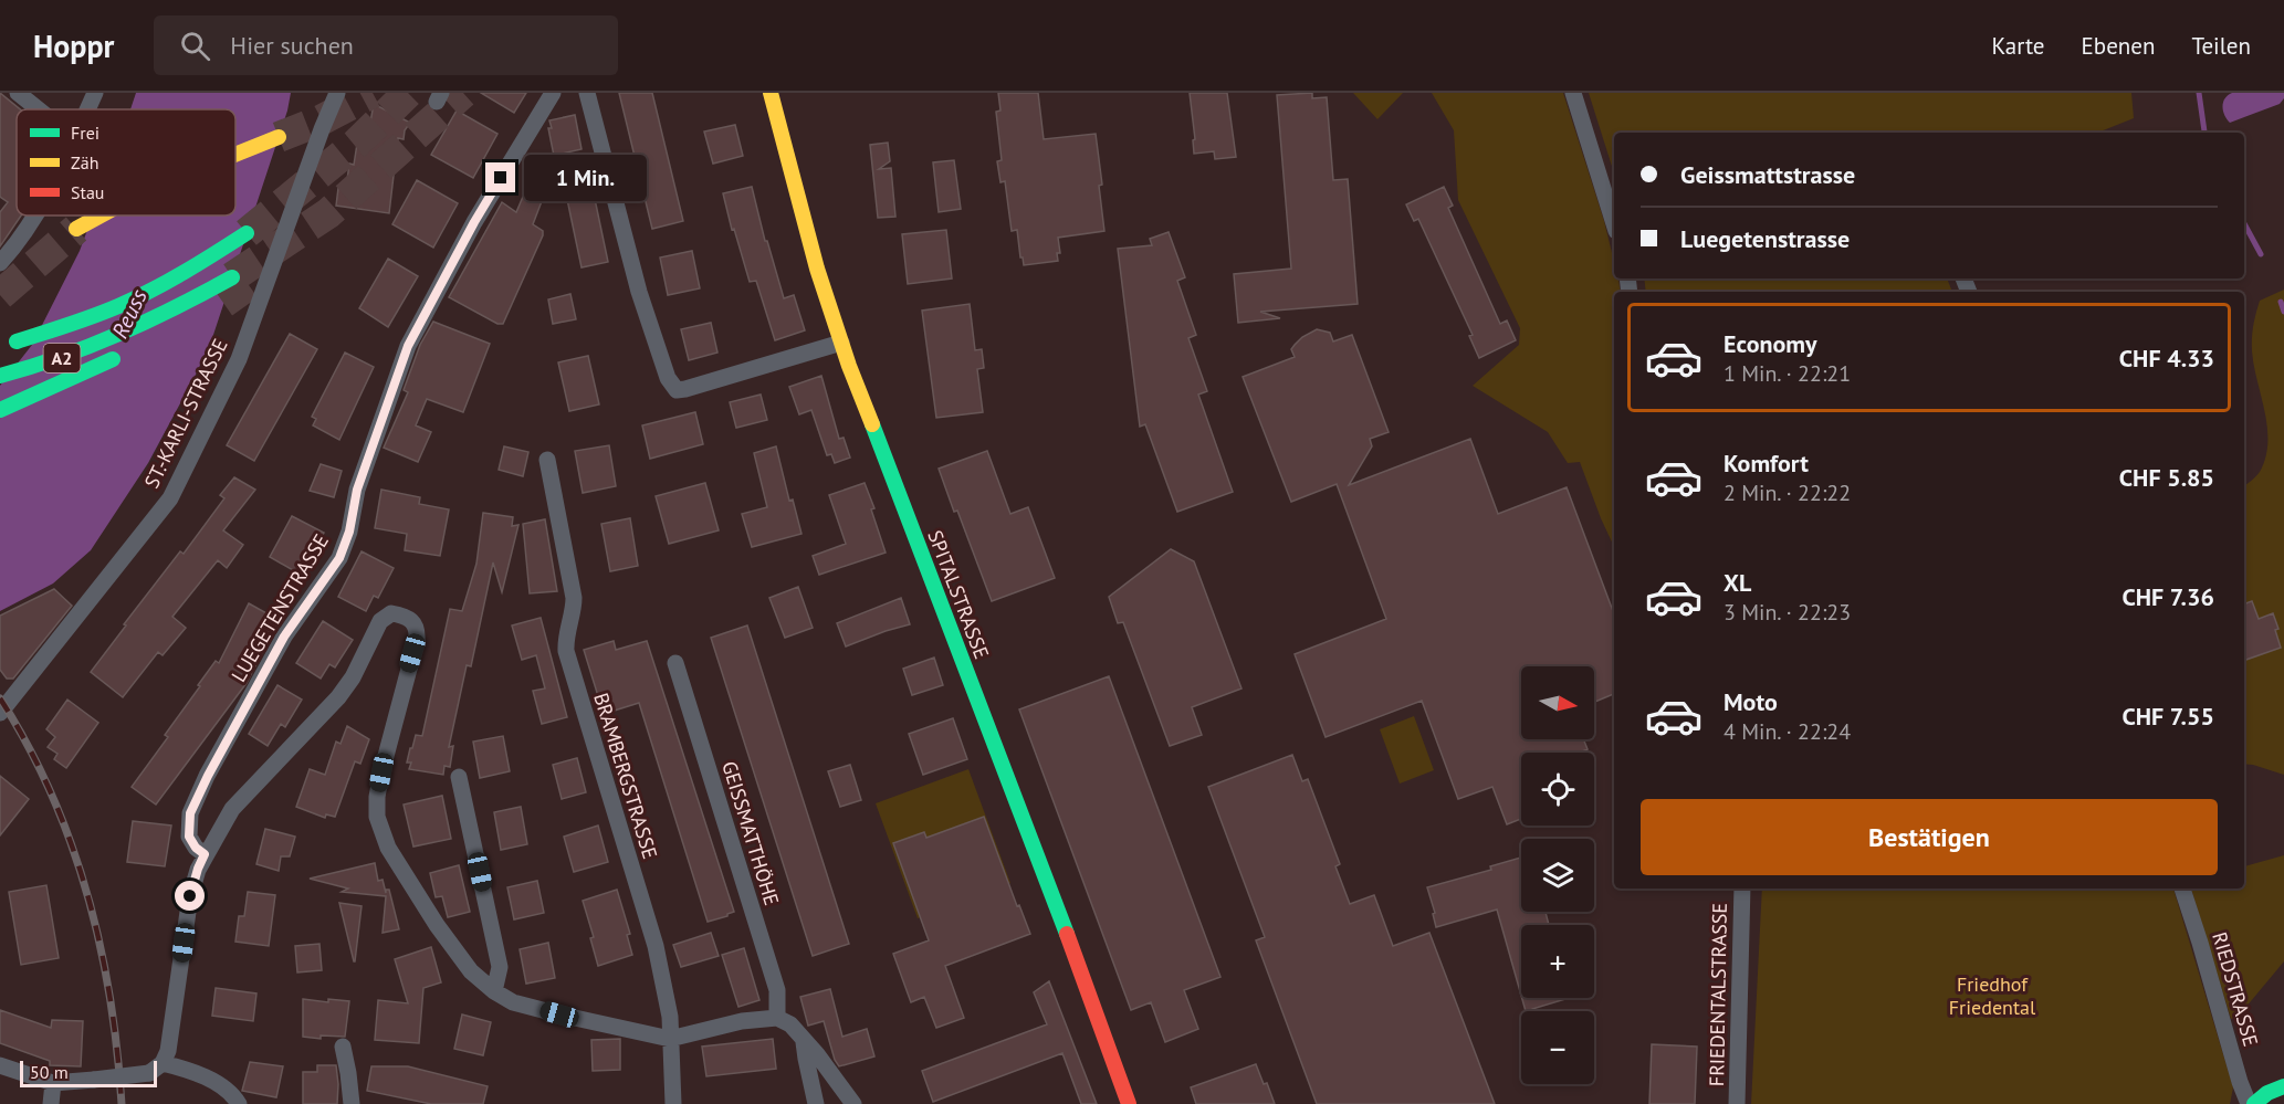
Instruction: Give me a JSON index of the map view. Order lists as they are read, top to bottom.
{
  "streets": {
    "main road": ["A2", "SPITALSTRASSE"],
    "street": [
      "ST.-KARLI-STRASSE",
      "LUEGETENSTRASSE",
      "BRAMBERGSTRASSE",
      "GEISSMATTHÖHE",
      "RIEDSTRASSE",
      "FRIEDENTALSTRASSE"
    ]
  },
  "water": ["Reuss"],
  "parks": ["Friedhof Friedental"],
  "legend": ["Frei", "Zäh", "Stau"],
  "scale_bar": "50 m",
  "north": "right",
  "page": {
    "header": "Hoppr",
    "search": "Hier suchen",
    "nav": ["Karte", "Ebenen", "Teilen"],
    "banner": ["Geissmattstrasse", "Luegetenstrasse"],
    "bubble": "1 Min.",
    "list": [
      {
        "name": "Economy",
        "note": "1 Min. · 22:21",
        "value": "CHF 4.33"
      },
      {
        "name": "Komfort",
        "note": "2 Min. · 22:22",
        "value": "CHF 5.85"
      },
      {
        "name": "XL",
        "note": "3 Min. · 22:23",
        "value": "CHF 7.36"
      },
      {
        "name": "Moto",
        "note": "4 Min. · 22:24",
        "value": "CHF 7.55"
      }
    ],
    "map_buttons": ["+", "−"],
    "buttons": "Bestätigen",
    "scale": "50 m"
  }
}
